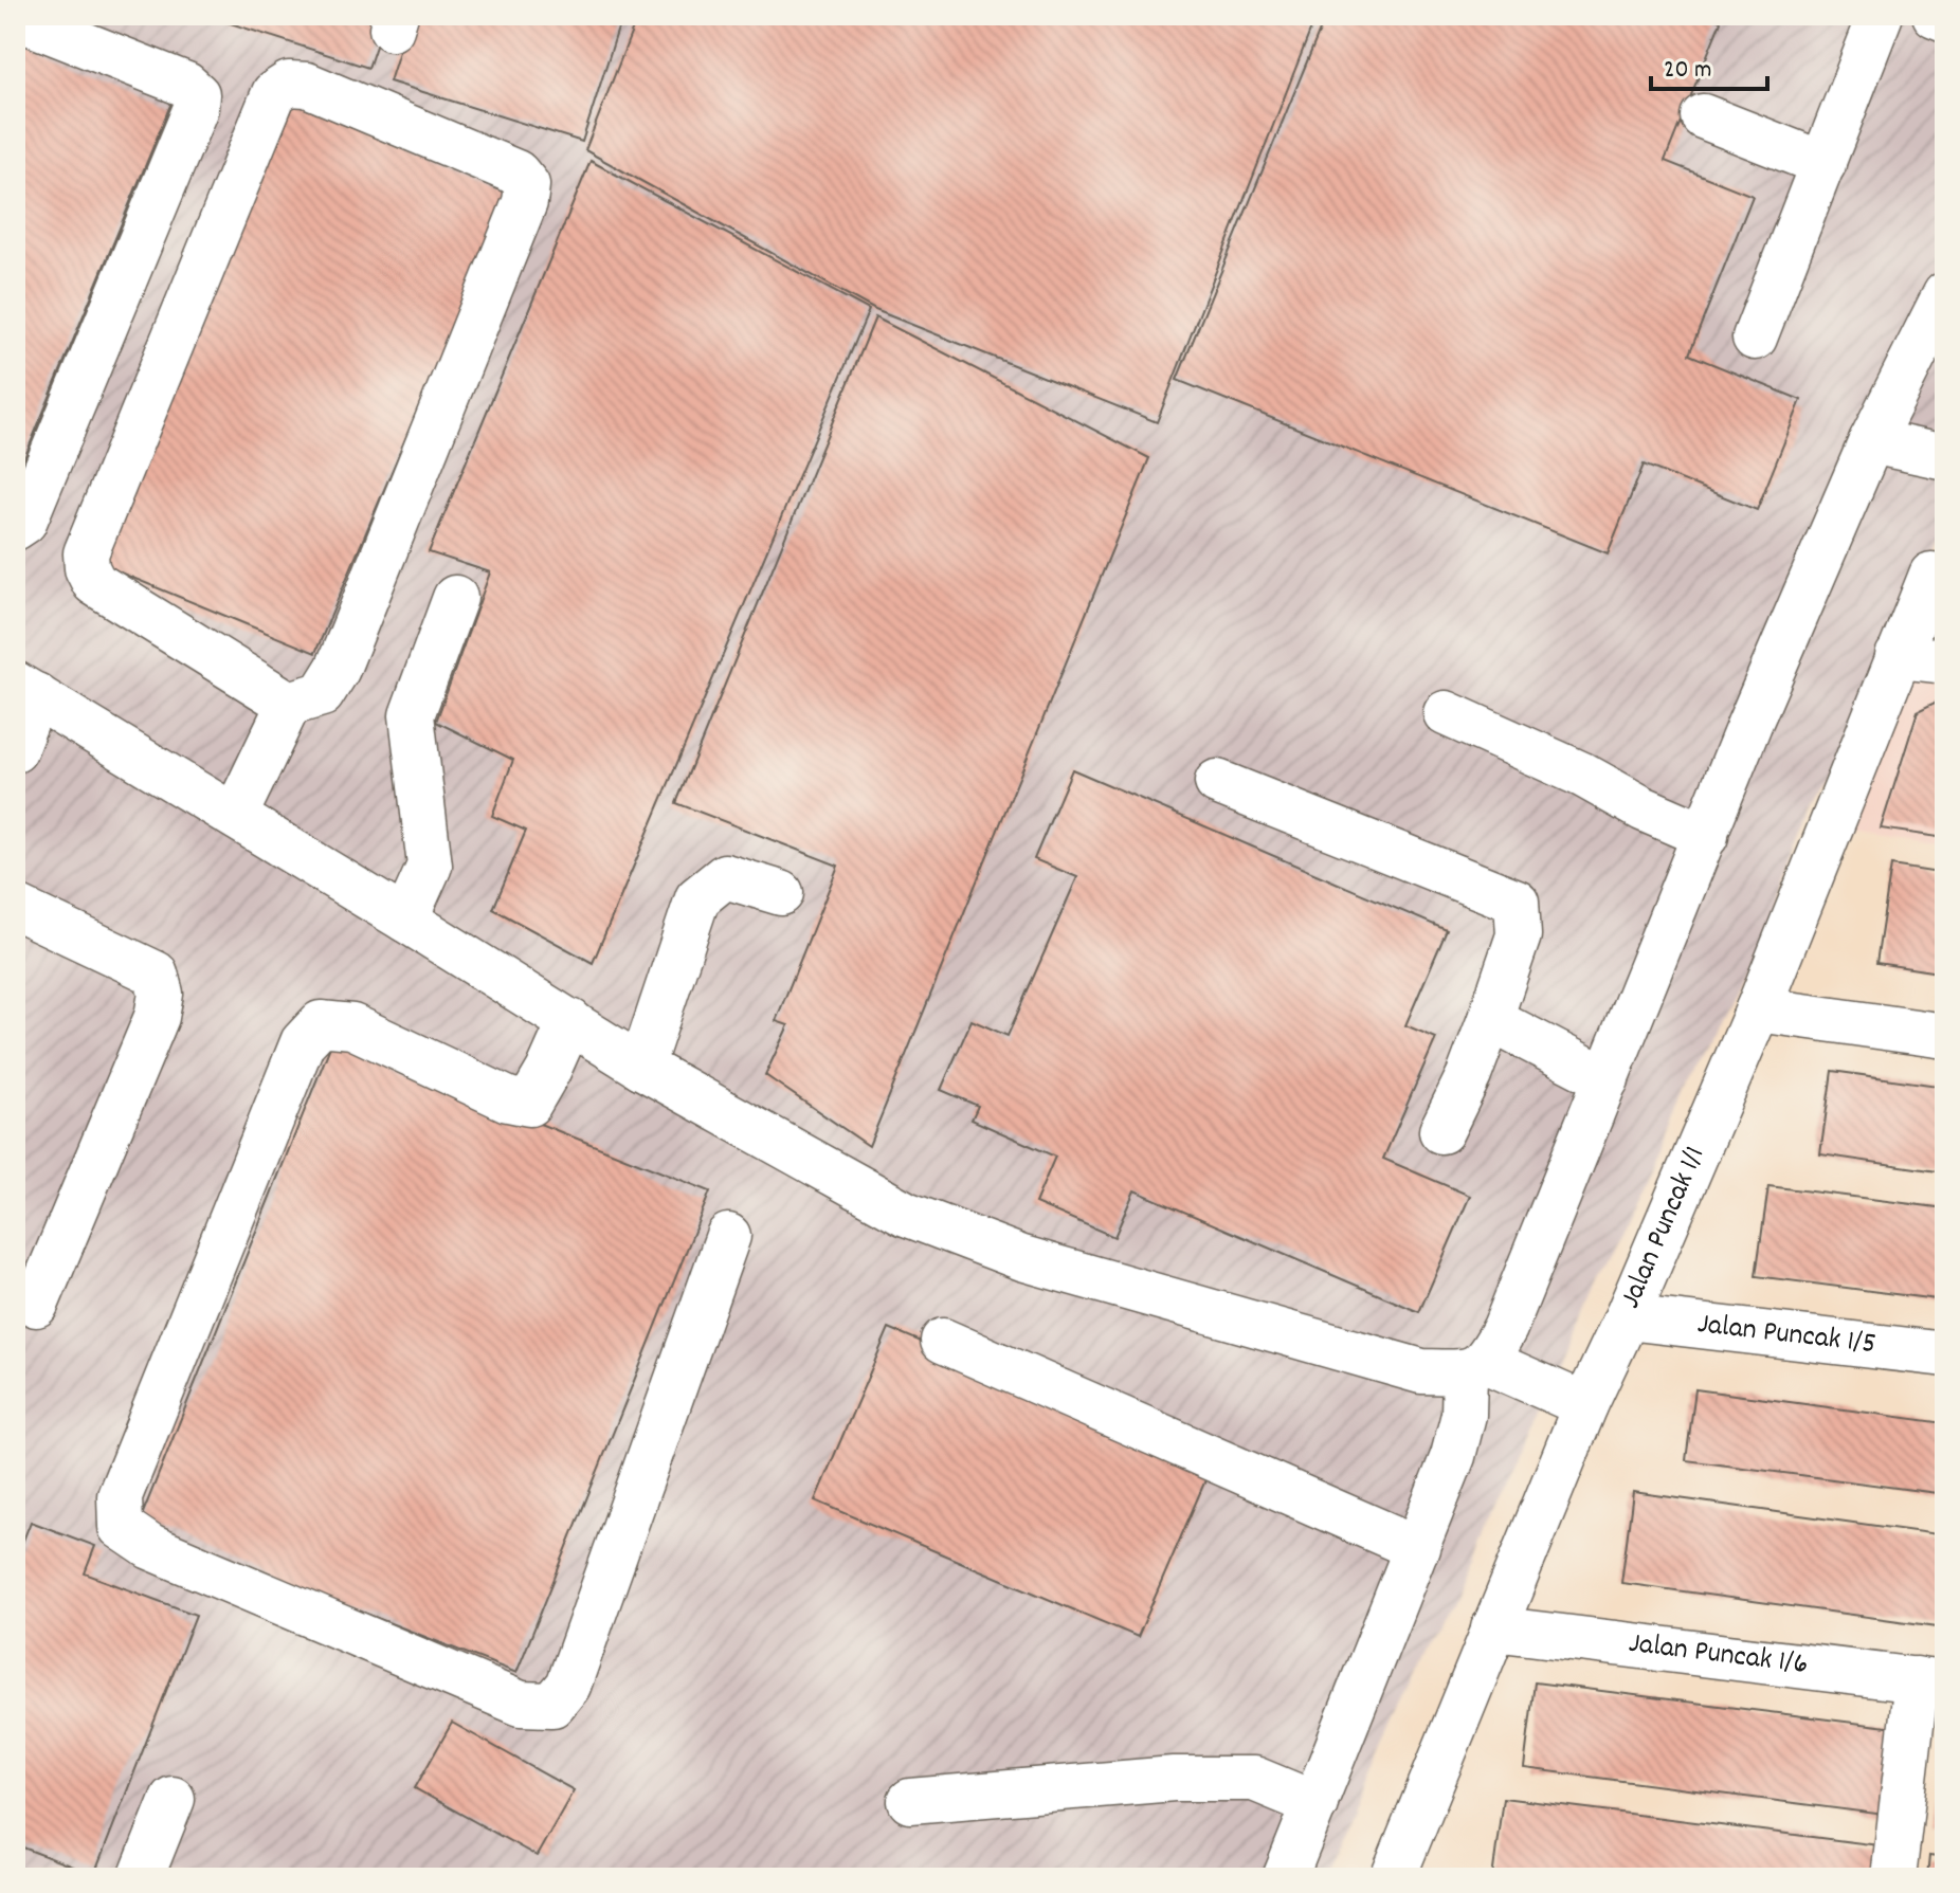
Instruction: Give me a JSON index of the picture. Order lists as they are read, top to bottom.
{
  "streets": {
    "street": ["Jalan Puncak 1/1", "Jalan Puncak 1/5", "Jalan Puncak 1/6"]
  },
  "crossings": [
    ["Jalan Puncak 1/1", "Jalan Puncak 1/5"],
    ["Jalan Puncak 1/1", "Jalan Puncak 1/6"]
  ],
  "scale_bar": "20 m"
}
